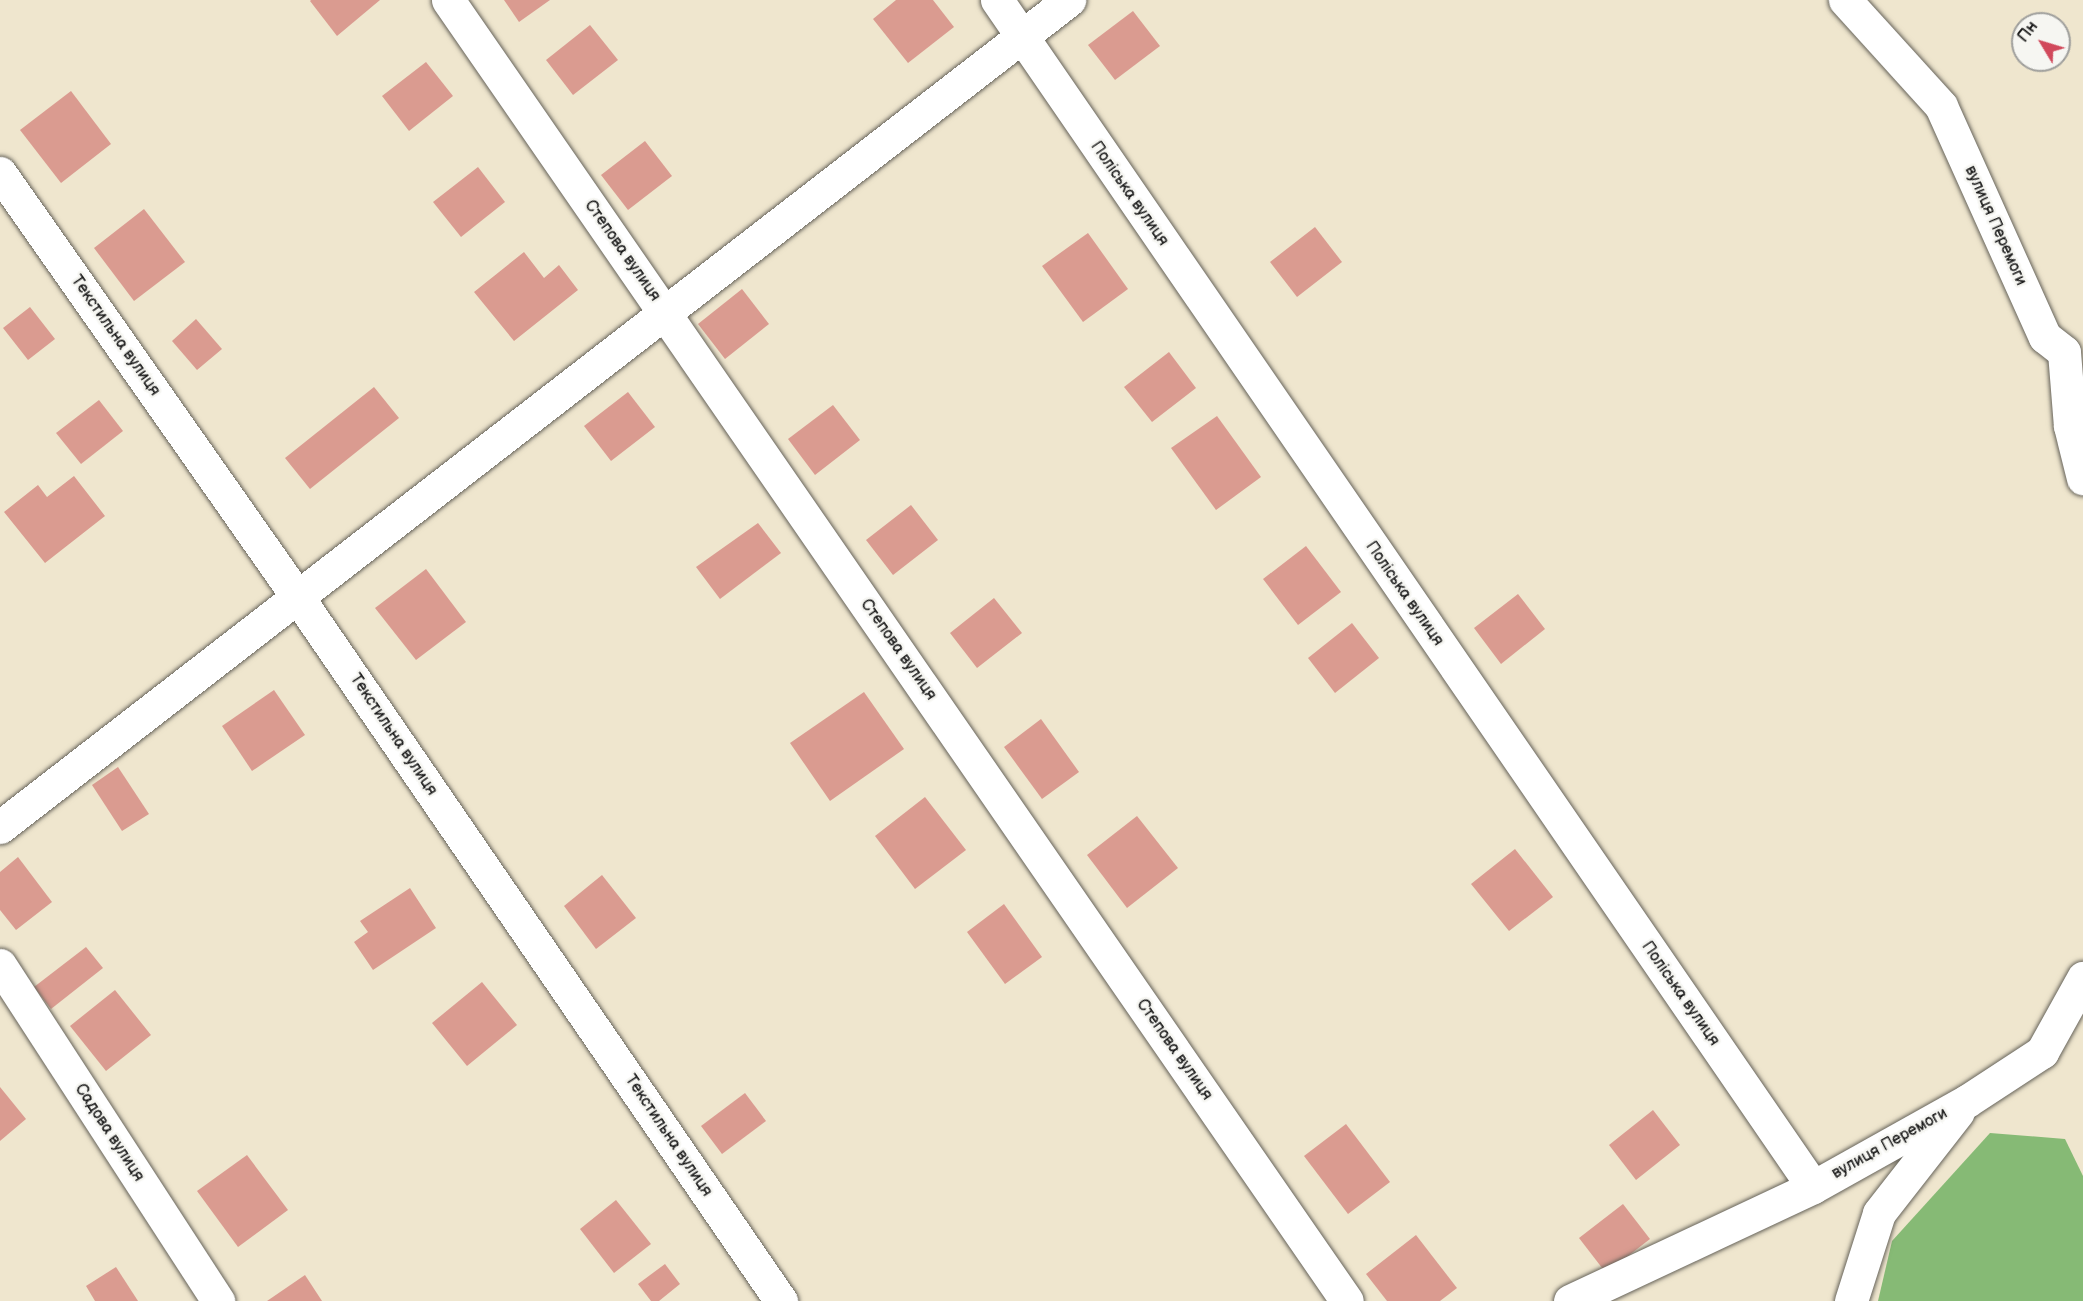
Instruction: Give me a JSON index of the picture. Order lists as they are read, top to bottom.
{
  "streets": {
    "street": [
      "Поліська вулиця",
      "вулиця Перемоги",
      "Степова вулиця",
      "Текстильна вулиця",
      "Садова вулиця"
    ]
  },
  "crossings": [
    ["Поліська вулиця", "вулиця Перемоги"]
  ],
  "north": "top left"
}
